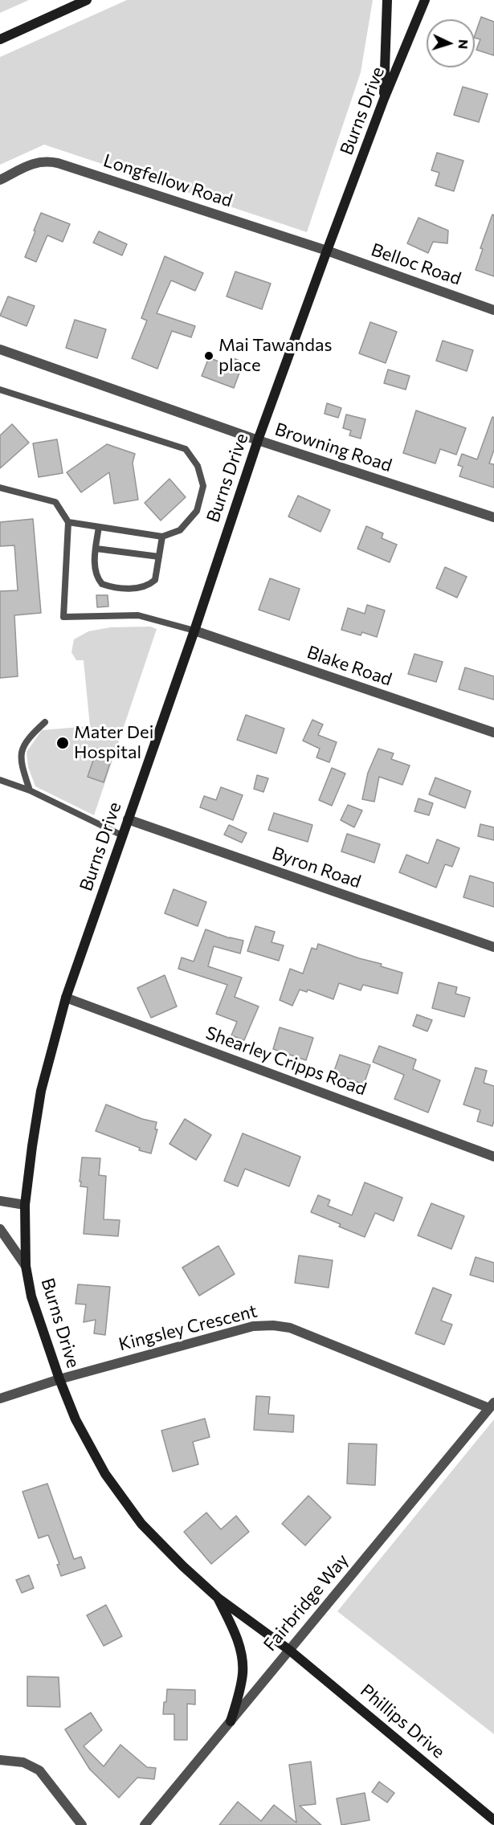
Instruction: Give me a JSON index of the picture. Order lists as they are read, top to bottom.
{
  "streets": {
    "main road": ["Burns Drive", "Phillips Drive"],
    "street": [
      "Longfellow Road",
      "Belloc Road",
      "Browning Road",
      "Blake Road",
      "Byron Road",
      "Shearley Cripps Road",
      "Kingsley Crescent",
      "Fairbridge Way"
    ]
  },
  "crossings": [
    ["Burns Drive", "Longfellow Road"],
    ["Burns Drive", "Belloc Road"],
    ["Burns Drive", "Browning Road"],
    ["Burns Drive", "Blake Road"],
    ["Burns Drive", "Byron Road"],
    ["Burns Drive", "Shearley Cripps Road"],
    ["Burns Drive", "Kingsley Crescent"],
    ["Burns Drive", "Fairbridge Way"],
    ["Burns Drive", "Phillips Drive"],
    ["Longfellow Road", "Belloc Road"],
    ["Kingsley Crescent", "Fairbridge Way"],
    ["Fairbridge Way", "Phillips Drive"]
  ],
  "places": ["Mai Tawandas place", "Mater Dei Hospital"],
  "north": "right"
}
